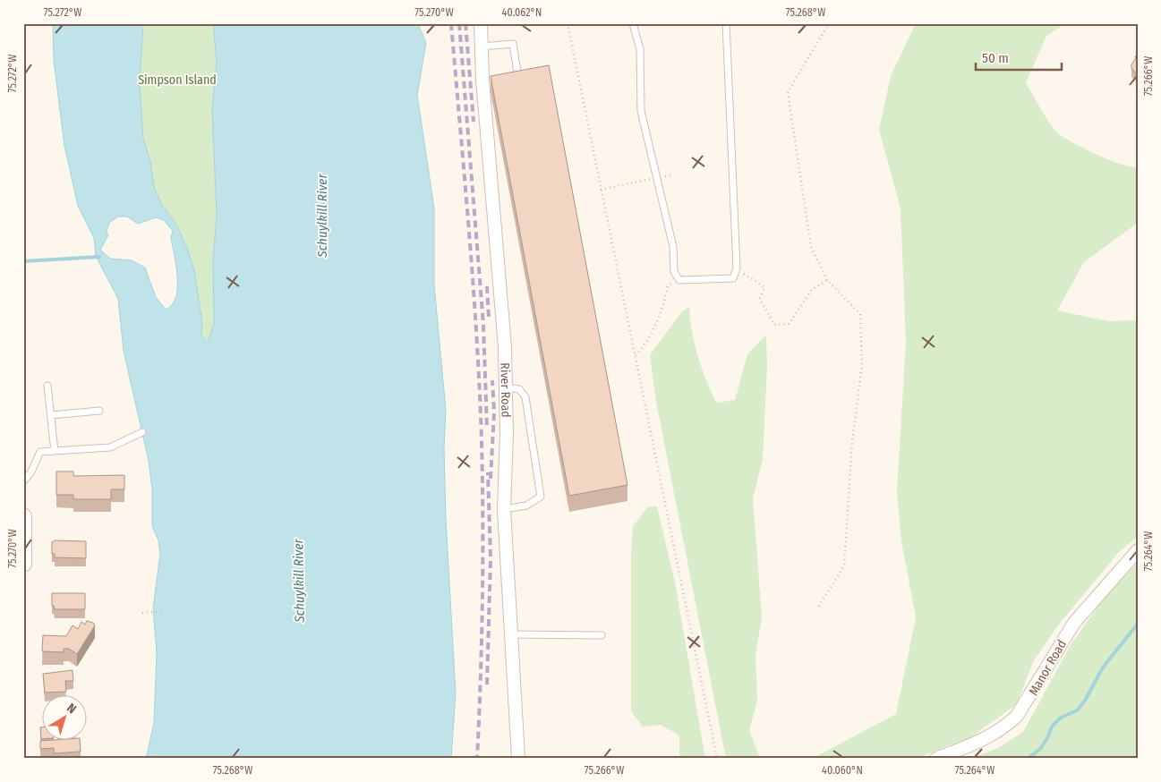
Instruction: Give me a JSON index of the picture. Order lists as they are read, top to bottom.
{
  "streets": {
    "street": ["River Road", "Manor Road"]
  },
  "water": ["Schuylkill River"],
  "parks": ["Simpson Island"],
  "scale_bar": "50 m",
  "north": "top right",
  "coordinates": [
    "75.272°W",
    "75.270°W",
    "40.062°N",
    "75.268°W",
    "75.266°W",
    "75.264°W",
    "40.060°N"
  ]
}
